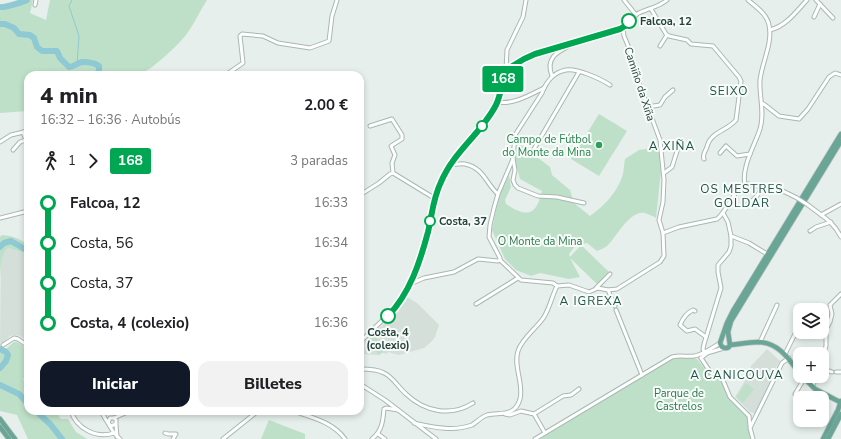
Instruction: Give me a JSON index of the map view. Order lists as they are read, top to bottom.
{
  "streets": {
    "street": ["Camiño da Xiña"]
  },
  "districts": [
    "SEIXO",
    "A XIÑA",
    "OS MESTRES GOLDAR",
    "A IGREXA",
    "A CANICOUVA"
  ],
  "parks": ["O Monte da Mina", "Parque de Castrelos"],
  "places": [
    "Falcoa, 12",
    "Campo de Fútbol do Monte da Mina",
    "Costa, 37",
    "Costa, 4 (colexio)"
  ],
  "lines": ["bus line 168"],
  "page": {
    "on_map": "168",
    "heading": ["4 min", "16:32 – 16:36 · Autobús", "2.00 €"],
    "legs": ["1", "168", "3 paradas"],
    "list": [
      {
        "name": "Falcoa, 12",
        "value": "16:33"
      },
      {
        "name": "Costa, 56",
        "value": "16:34"
      },
      {
        "name": "Costa, 37",
        "value": "16:35"
      },
      {
        "name": "Costa, 4 (colexio)",
        "value": "16:36"
      }
    ],
    "map_buttons": ["+", "−"],
    "buttons": ["Iniciar", "Billetes"]
  }
}
